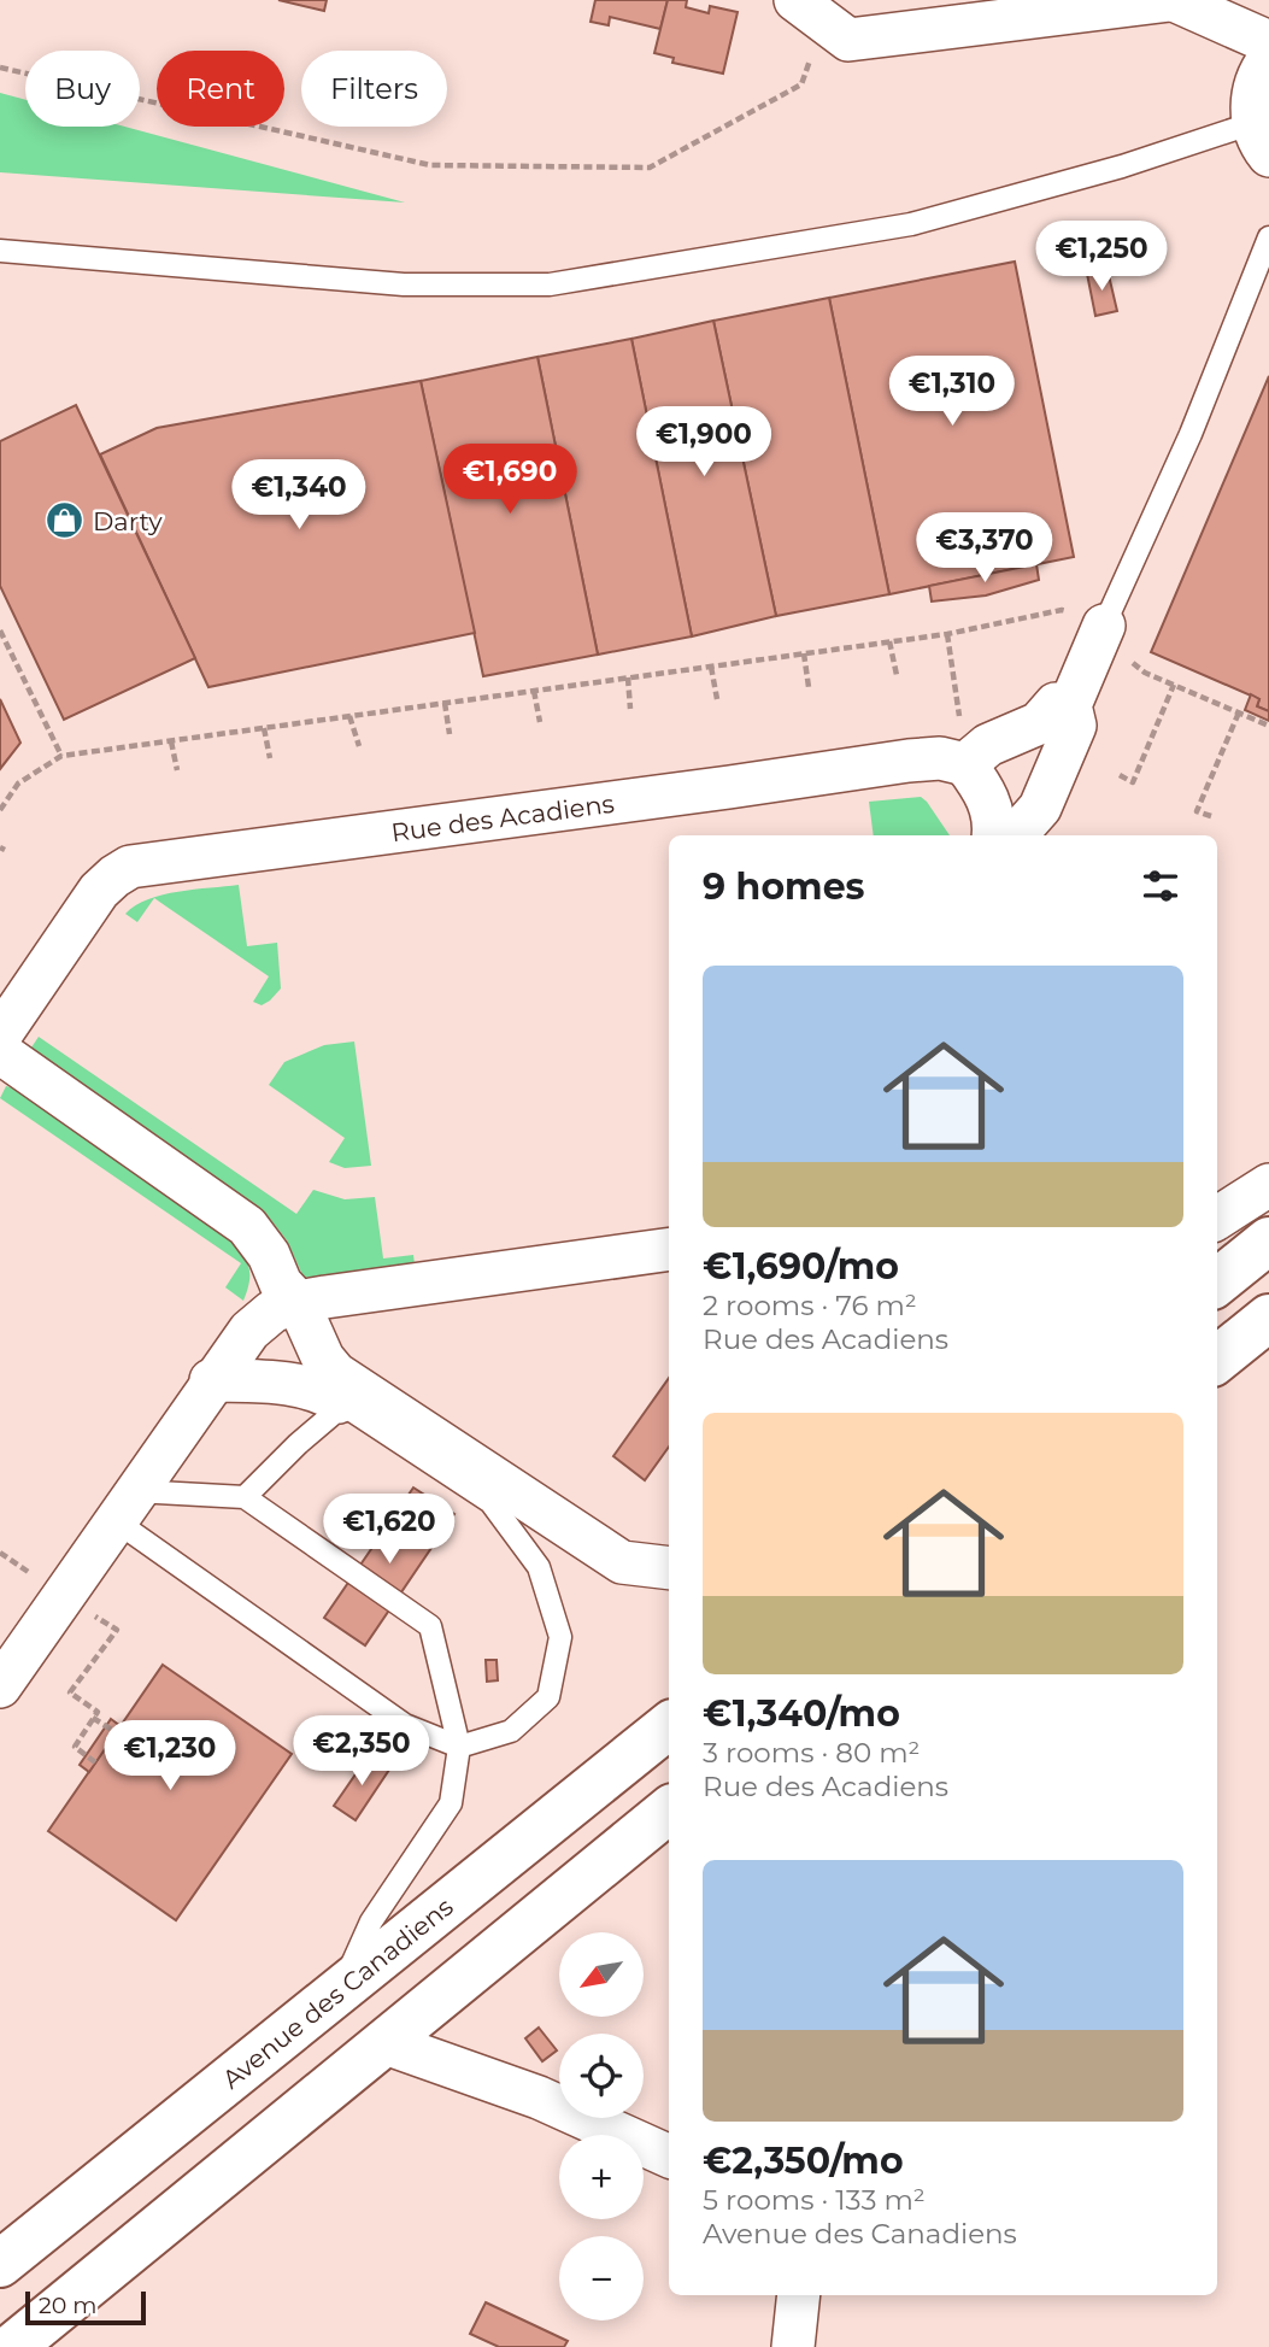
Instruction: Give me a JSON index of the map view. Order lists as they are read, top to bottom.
{
  "streets": {
    "main road": ["Avenue des Canadiens"],
    "street": ["Rue des Acadiens"]
  },
  "places": {
    "shop": ["Darty"]
  },
  "scale_bar": "20 m",
  "north": "bottom left",
  "page": {
    "chip": ["Buy", "Rent", "Filters"],
    "price": [
      "€1,250",
      "€1,310",
      "€1,900",
      "€1,690",
      "€1,340",
      "€3,370",
      "€1,620",
      "€2,350",
      "€1,230"
    ],
    "heading": "9 homes",
    "list": [
      {
        "name": "€1,690/mo",
        "note": "2 rooms · 76 m² · Rue des Acadiens"
      },
      {
        "name": "€1,340/mo",
        "note": "3 rooms · 80 m² · Rue des Acadiens"
      },
      {
        "name": "€2,350/mo",
        "note": "5 rooms · 133 m² · Avenue des Canadiens"
      }
    ],
    "map_buttons": ["+", "−"],
    "scale": "20 m"
  }
}
